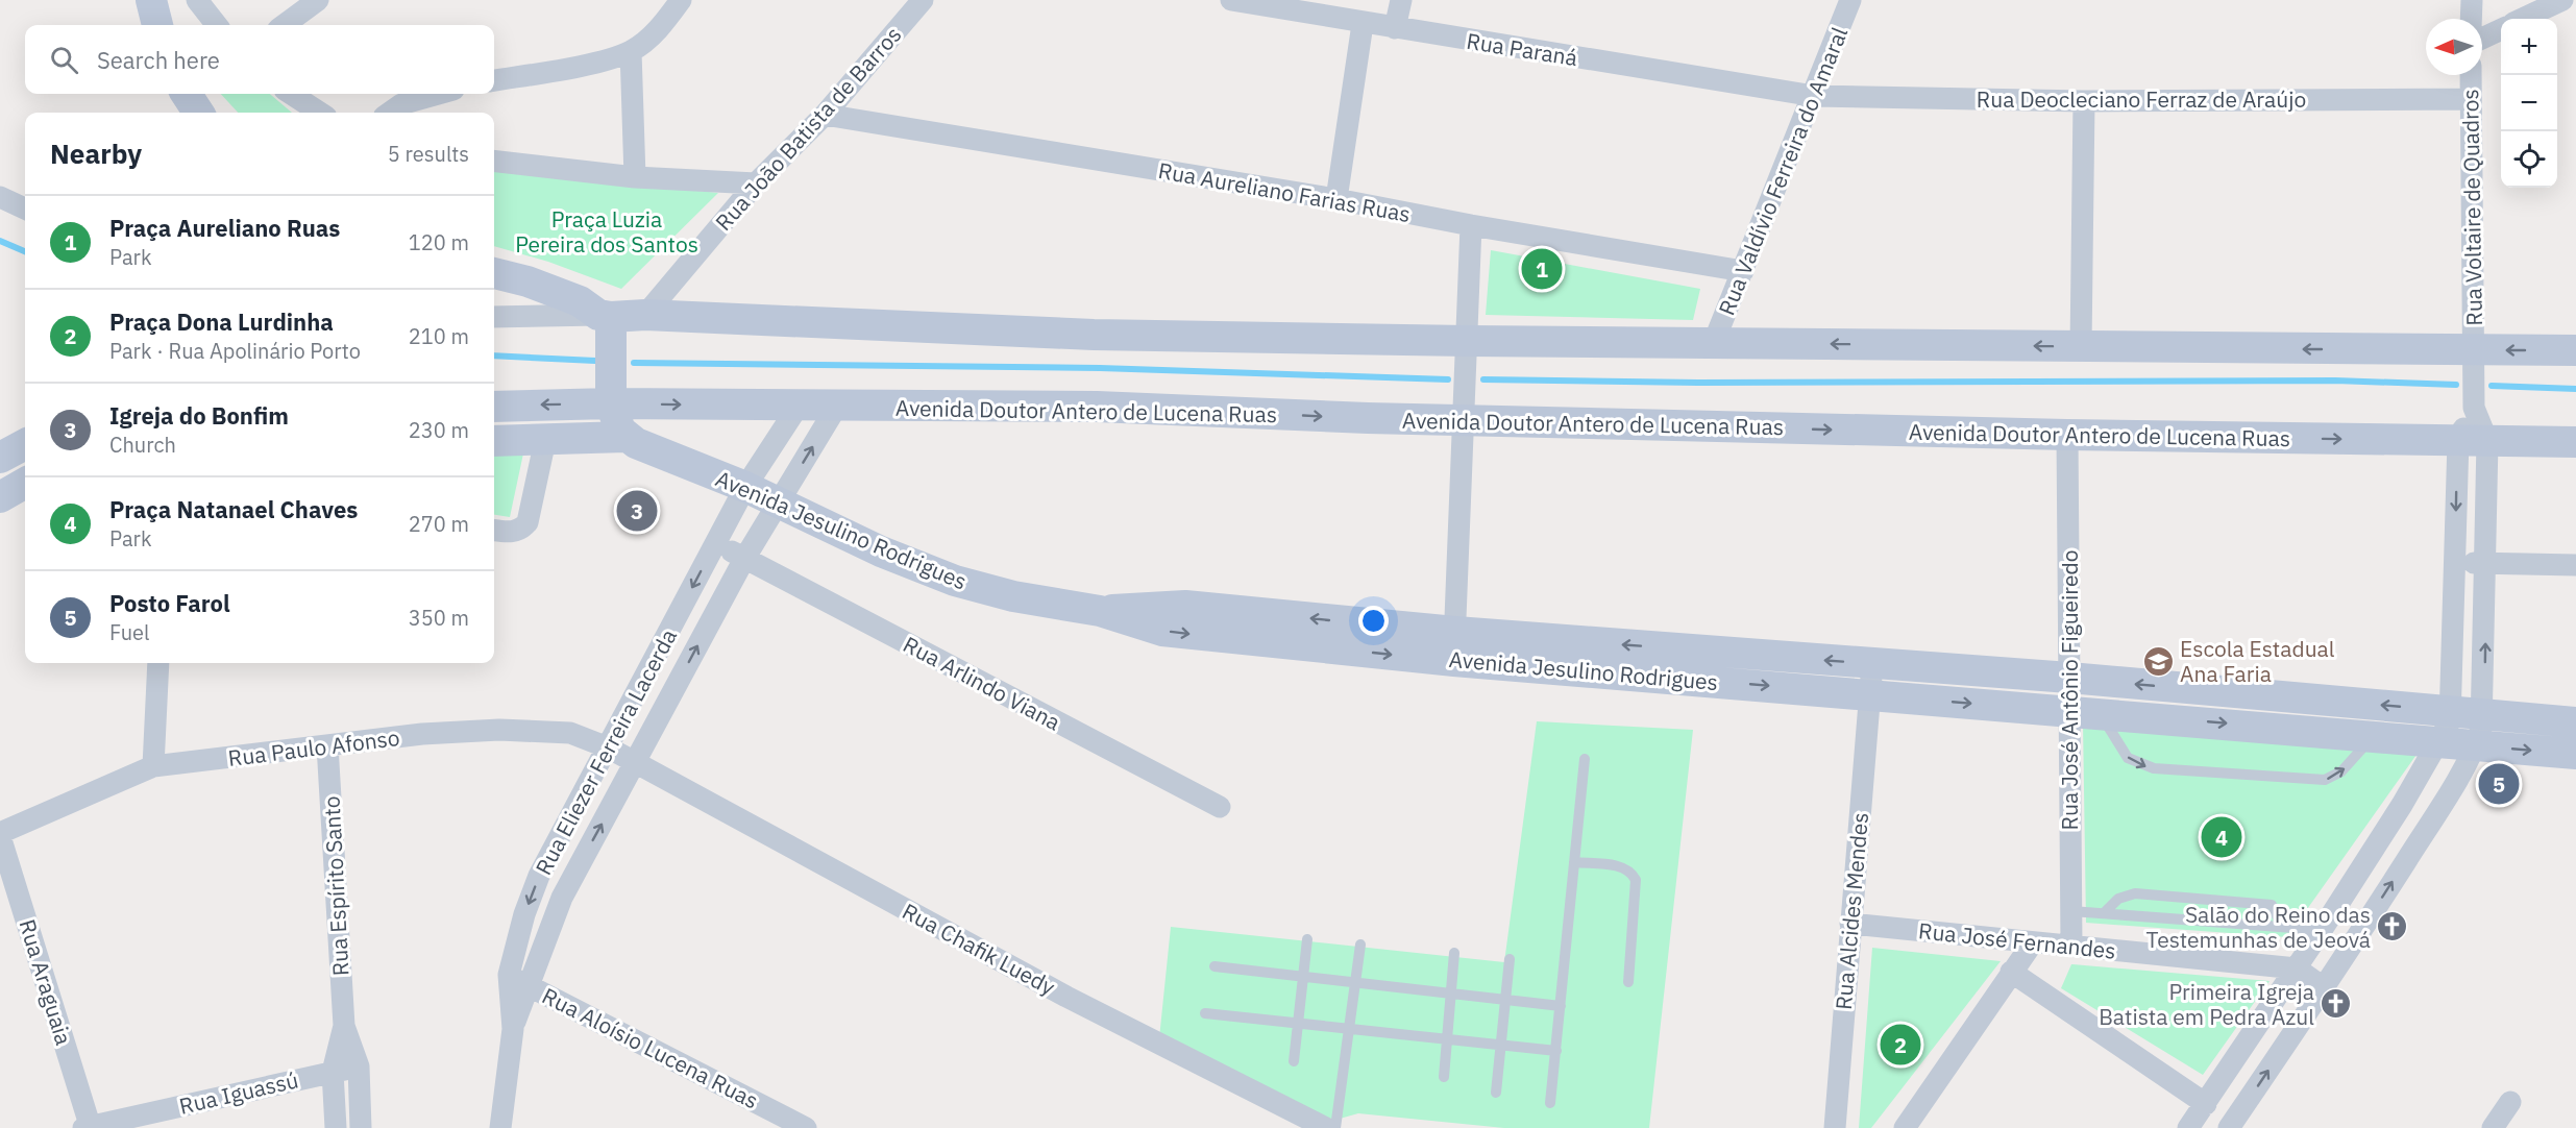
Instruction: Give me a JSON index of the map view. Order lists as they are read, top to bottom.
{
  "streets": {
    "main road": ["Avenida Doutor Antero de Lucena Ruas", "Avenida Jesulino Rodrigues"],
    "street": [
      "Rua Paraná",
      "Rua Deocleciano Ferraz de Araújo",
      "Rua João Batista de Barros",
      "Rua Valdívio Ferreira do Amaral",
      "Rua Aureliano Farias Ruas",
      "Rua Voltaire de Quadros",
      "Rua Arlindo Viana",
      "Rua José Antônio Figueiredo",
      "Rua Paulo Afonso",
      "Rua Eliezer Ferreira Lacerda",
      "Rua Espírito Santo",
      "Rua Alcides Mendes",
      "Rua José Fernandes",
      "Rua Chafik Luedy",
      "Rua Araguaia",
      "Rua Aloísio Lucena Ruas",
      "Rua Iguassú"
    ]
  },
  "crossings": [
    ["Rua Paraná", "Rua Deocleciano Ferraz de Araújo"],
    ["Rua Paraná", "Rua Valdívio Ferreira do Amaral"],
    ["Rua Deocleciano Ferraz de Araújo", "Rua Valdívio Ferreira do Amaral"],
    ["Rua Deocleciano Ferraz de Araújo", "Rua Voltaire de Quadros"],
    ["Rua João Batista de Barros", "Rua Aureliano Farias Ruas"],
    ["Rua Valdívio Ferreira do Amaral", "Rua Aureliano Farias Ruas"],
    ["Rua Voltaire de Quadros", "Avenida Doutor Antero de Lucena Ruas"],
    ["Avenida Doutor Antero de Lucena Ruas", "Rua José Antônio Figueiredo"],
    ["Avenida Doutor Antero de Lucena Ruas", "Rua Eliezer Ferreira Lacerda"],
    ["Avenida Jesulino Rodrigues", "Rua José Antônio Figueiredo"],
    ["Avenida Jesulino Rodrigues", "Rua Eliezer Ferreira Lacerda"],
    ["Avenida Jesulino Rodrigues", "Rua Alcides Mendes"],
    ["Rua Arlindo Viana", "Rua Eliezer Ferreira Lacerda"],
    ["Rua José Antônio Figueiredo", "Rua José Fernandes"],
    ["Rua Paulo Afonso", "Rua Eliezer Ferreira Lacerda"],
    ["Rua Paulo Afonso", "Rua Espírito Santo"],
    ["Rua Paulo Afonso", "Rua Chafik Luedy"],
    ["Rua Paulo Afonso", "Rua Araguaia"],
    ["Rua Eliezer Ferreira Lacerda", "Rua Chafik Luedy"],
    ["Rua Eliezer Ferreira Lacerda", "Rua Aloísio Lucena Ruas"],
    ["Rua Espírito Santo", "Rua Iguassú"],
    ["Rua Alcides Mendes", "Rua José Fernandes"],
    ["Rua Araguaia", "Rua Iguassú"]
  ],
  "parks": ["Praça Luzia Pereira dos Santos"],
  "places": {
    "school or university": ["Escola Estadual Ana Faria"],
    "church": ["Salão do Reino das Testemunhas de Jeová", "Primeira Igreja Batista em Pedra Azul"]
  },
  "north": "left",
  "page": {
    "map_buttons": ["+", "−"],
    "search": "Search here",
    "heading": ["Nearby", "5 results"],
    "list": [
      {
        "mark": "1",
        "name": "Praça Aureliano Ruas",
        "note": "Park",
        "value": "120 m"
      },
      {
        "mark": "2",
        "name": "Praça Dona Lurdinha",
        "note": "Park · Rua Apolinário Porto",
        "value": "210 m"
      },
      {
        "mark": "3",
        "name": "Igreja do Bonfim",
        "note": "Church",
        "value": "230 m"
      },
      {
        "mark": "4",
        "name": "Praça Natanael Chaves",
        "note": "Park",
        "value": "270 m"
      },
      {
        "mark": "5",
        "name": "Posto Farol",
        "note": "Fuel",
        "value": "350 m"
      }
    ],
    "pins": [
      "1",
      "3",
      "5",
      "4",
      "2"
    ]
  }
}
